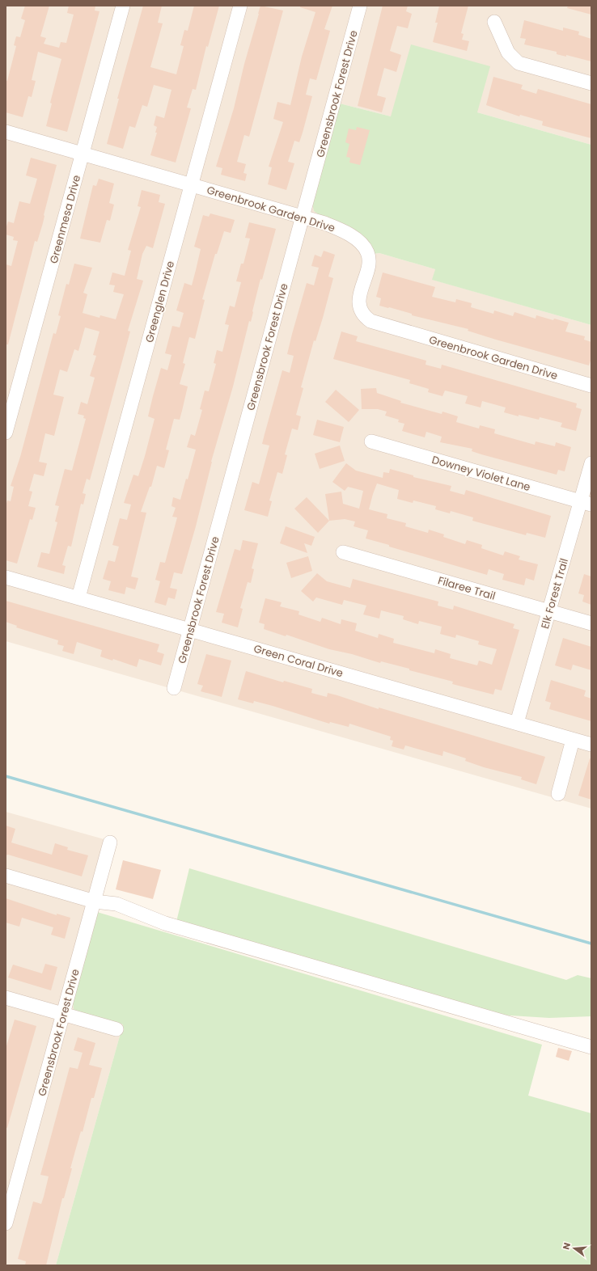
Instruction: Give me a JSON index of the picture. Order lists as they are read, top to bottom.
{
  "streets": {
    "street": [
      "Greensbrook Forest Drive",
      "Greenbrook Garden Drive",
      "Greenmesa Drive",
      "Greenglen Drive",
      "Downey Violet Lane",
      "Filaree Trail",
      "Elk Forest Trail",
      "Green Coral Drive"
    ]
  },
  "crossings": [
    ["Greensbrook Forest Drive", "Greenbrook Garden Drive"],
    ["Greensbrook Forest Drive", "Green Coral Drive"],
    ["Greenbrook Garden Drive", "Greenmesa Drive"],
    ["Greenbrook Garden Drive", "Greenglen Drive"],
    ["Greenglen Drive", "Green Coral Drive"],
    ["Downey Violet Lane", "Elk Forest Trail"],
    ["Filaree Trail", "Elk Forest Trail"],
    ["Elk Forest Trail", "Green Coral Drive"]
  ],
  "north": "left"
}
